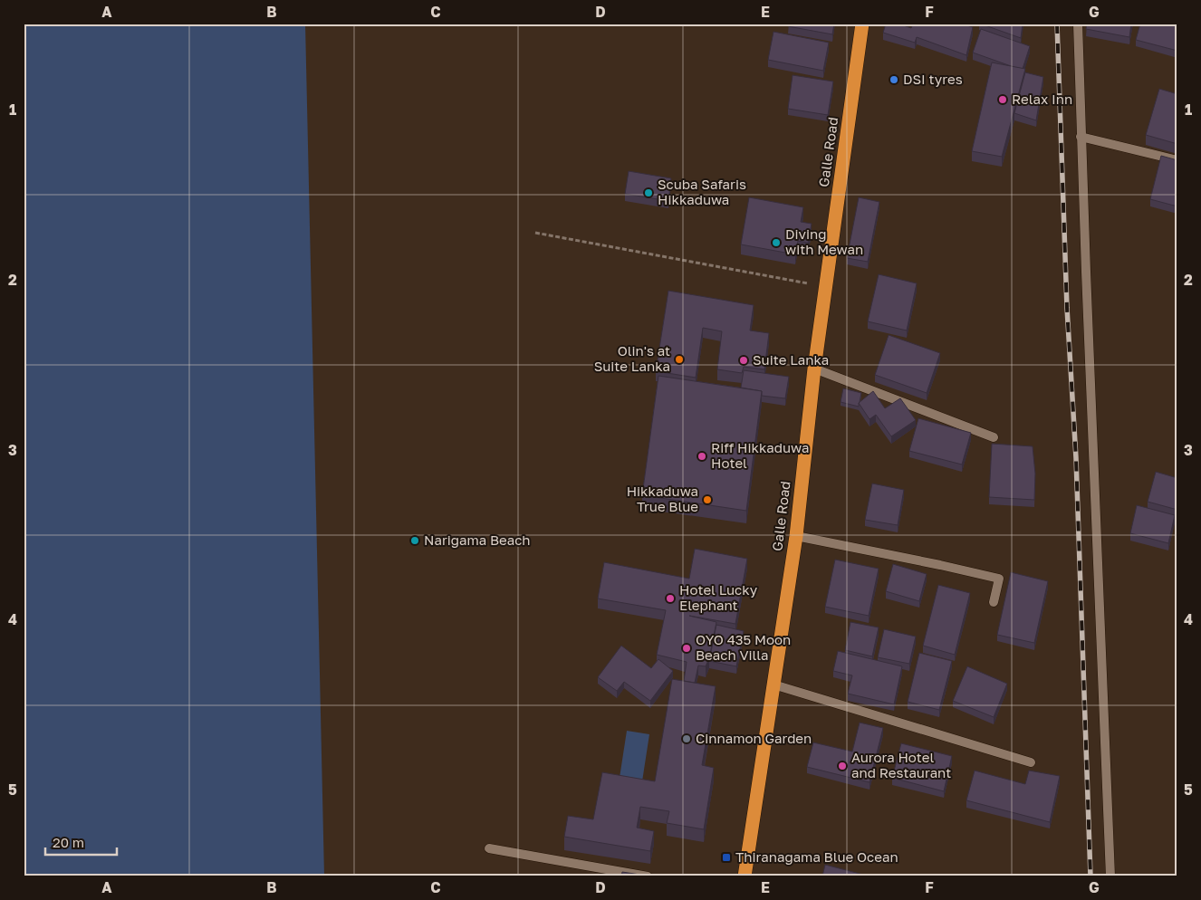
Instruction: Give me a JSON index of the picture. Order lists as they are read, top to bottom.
{
  "streets": {
    "highway": ["Galle Road"]
  },
  "places": {
    "other": [
      "DSI tyres",
      "Relax Inn",
      "Scuba Safaris Hikkaduwa",
      "Diving with Mewan",
      "Olin's at Suite Lanka",
      "Suite Lanka",
      "Riff Hikkaduwa Hotel",
      "Hikkaduwa True Blue",
      "Narigama Beach",
      "Hotel Lucky Elephant",
      "OYO 435 Moon Beach Villa",
      "Cinnamon Garden",
      "Aurora Hotel and Restaurant"
    ],
    "transit": ["Thiranagama Blue Ocean"]
  },
  "scale_bar": "20 m",
  "grid": {
    "columns": [
      "A",
      "B",
      "C",
      "D",
      "E",
      "F",
      "G"
    ],
    "rows": [
      "1",
      "2",
      "3",
      "4",
      "5"
    ]
  }
}
